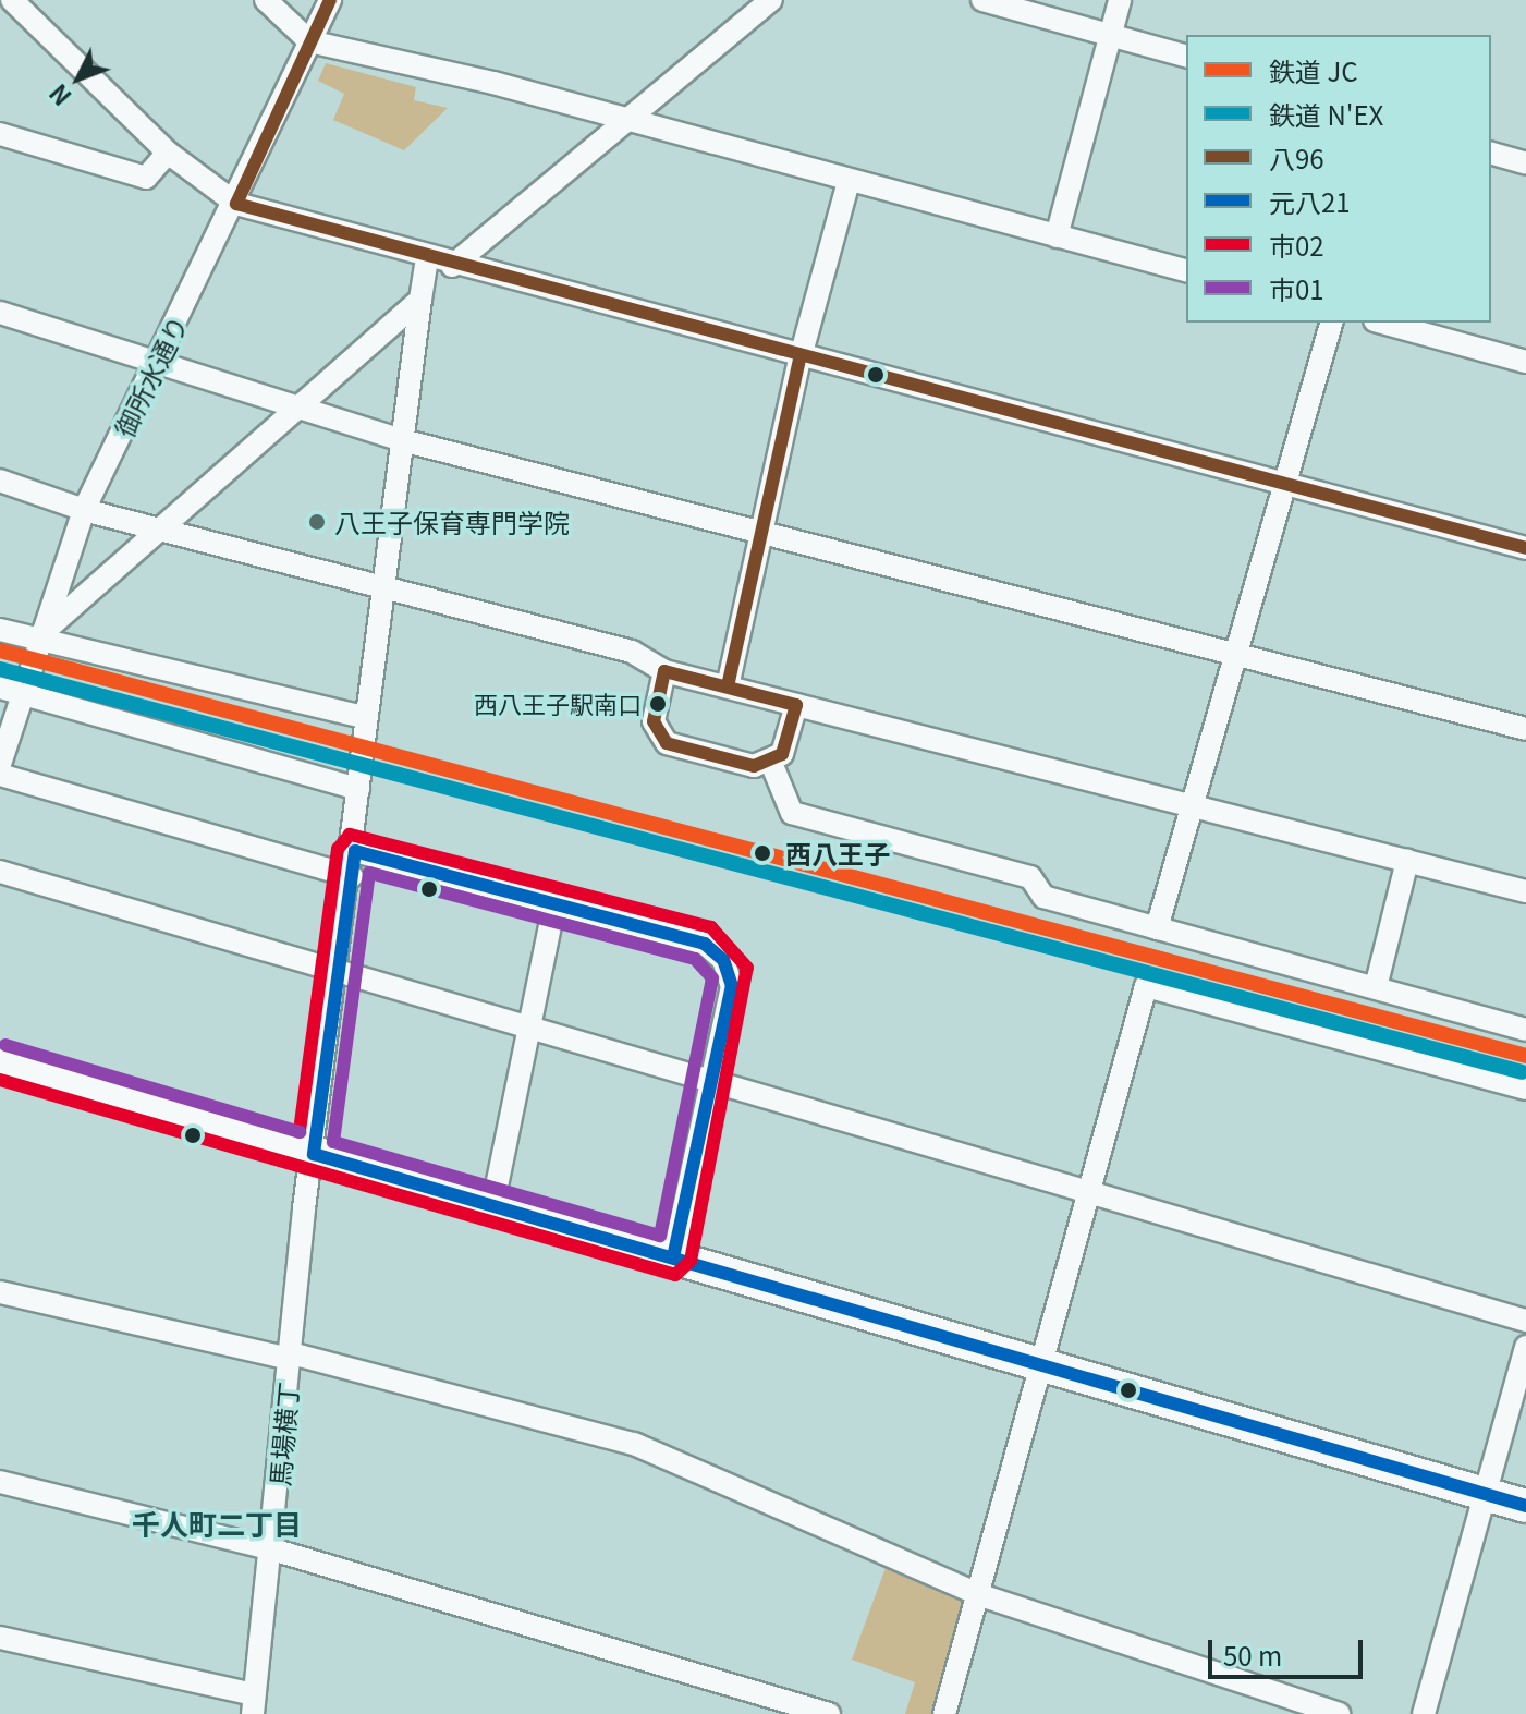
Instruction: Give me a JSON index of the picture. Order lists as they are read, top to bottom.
{
  "streets": {
    "street": ["御所水通り", "馬場横丁"]
  },
  "districts": ["千人町二丁目"],
  "places": ["八王子保育専門学院", "西八王子駅南口", "西八王子"],
  "lines": [
    "transit line 八96",
    "rail line JC",
    "rail line N'EX",
    "transit line 市02",
    "transit line 元八21",
    "transit line 市01"
  ],
  "legend": [
    "鉄道 JC",
    "鉄道 N'EX",
    "八96",
    "元八21",
    "市02",
    "市01"
  ],
  "scale_bar": "50 m",
  "north": "bottom left"
}
